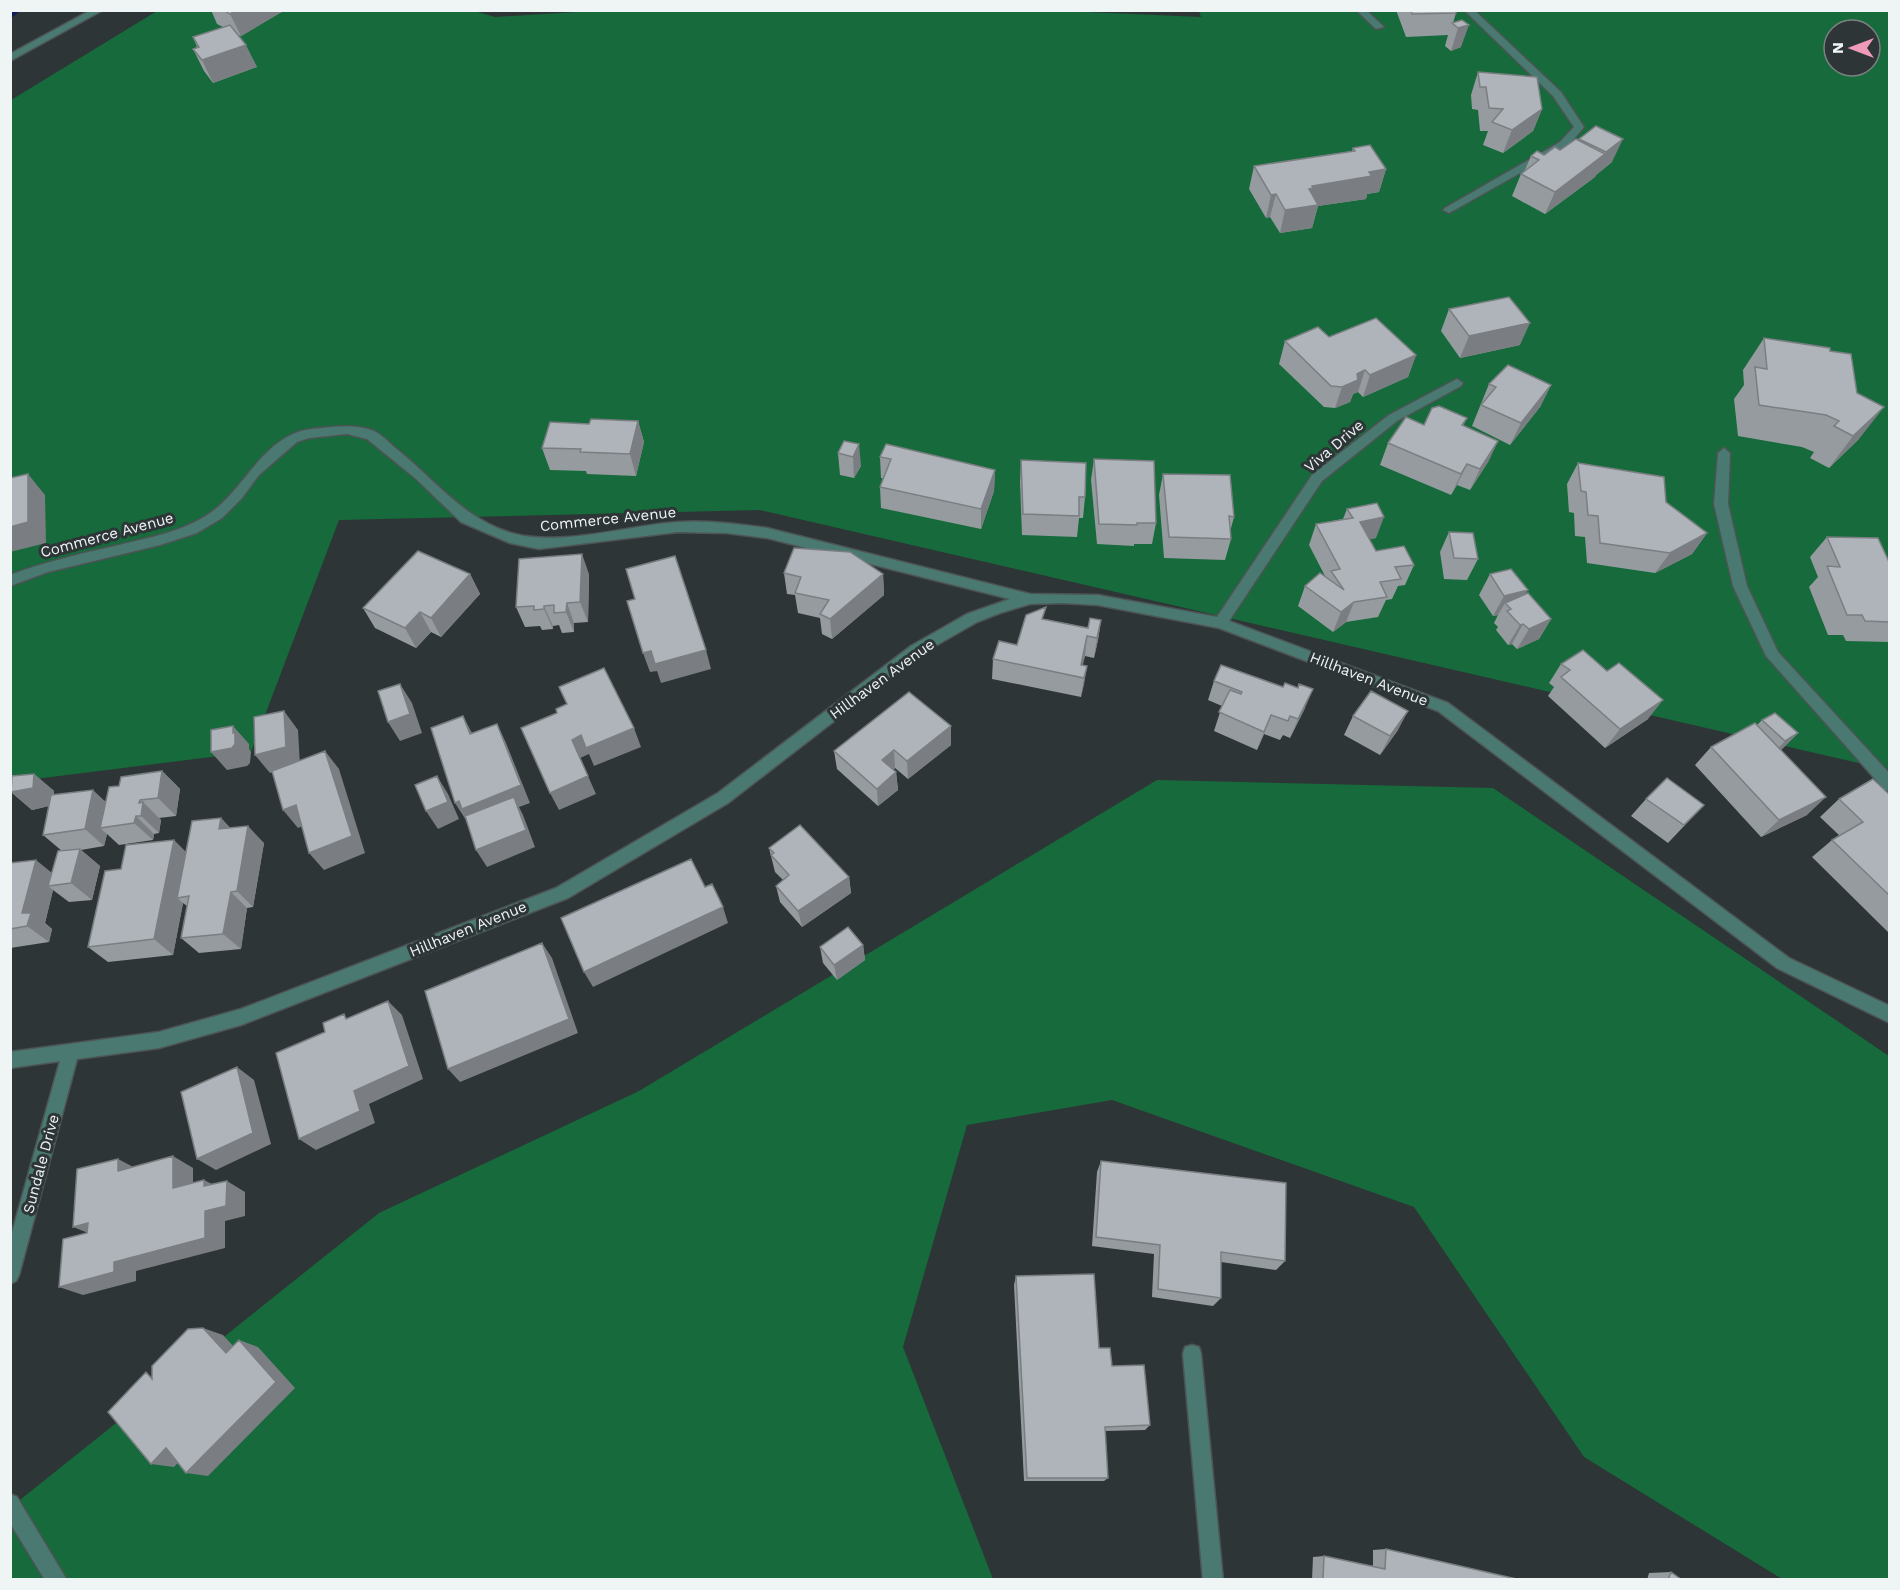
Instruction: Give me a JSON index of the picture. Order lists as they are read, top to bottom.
{
  "streets": {
    "street": [
      "Viva Drive",
      "Commerce Avenue",
      "Hillhaven Avenue",
      "Sundale Drive"
    ]
  },
  "crossings": [
    ["Viva Drive", "Hillhaven Avenue"],
    ["Commerce Avenue", "Hillhaven Avenue"],
    ["Hillhaven Avenue", "Sundale Drive"]
  ],
  "north": "left"
}
